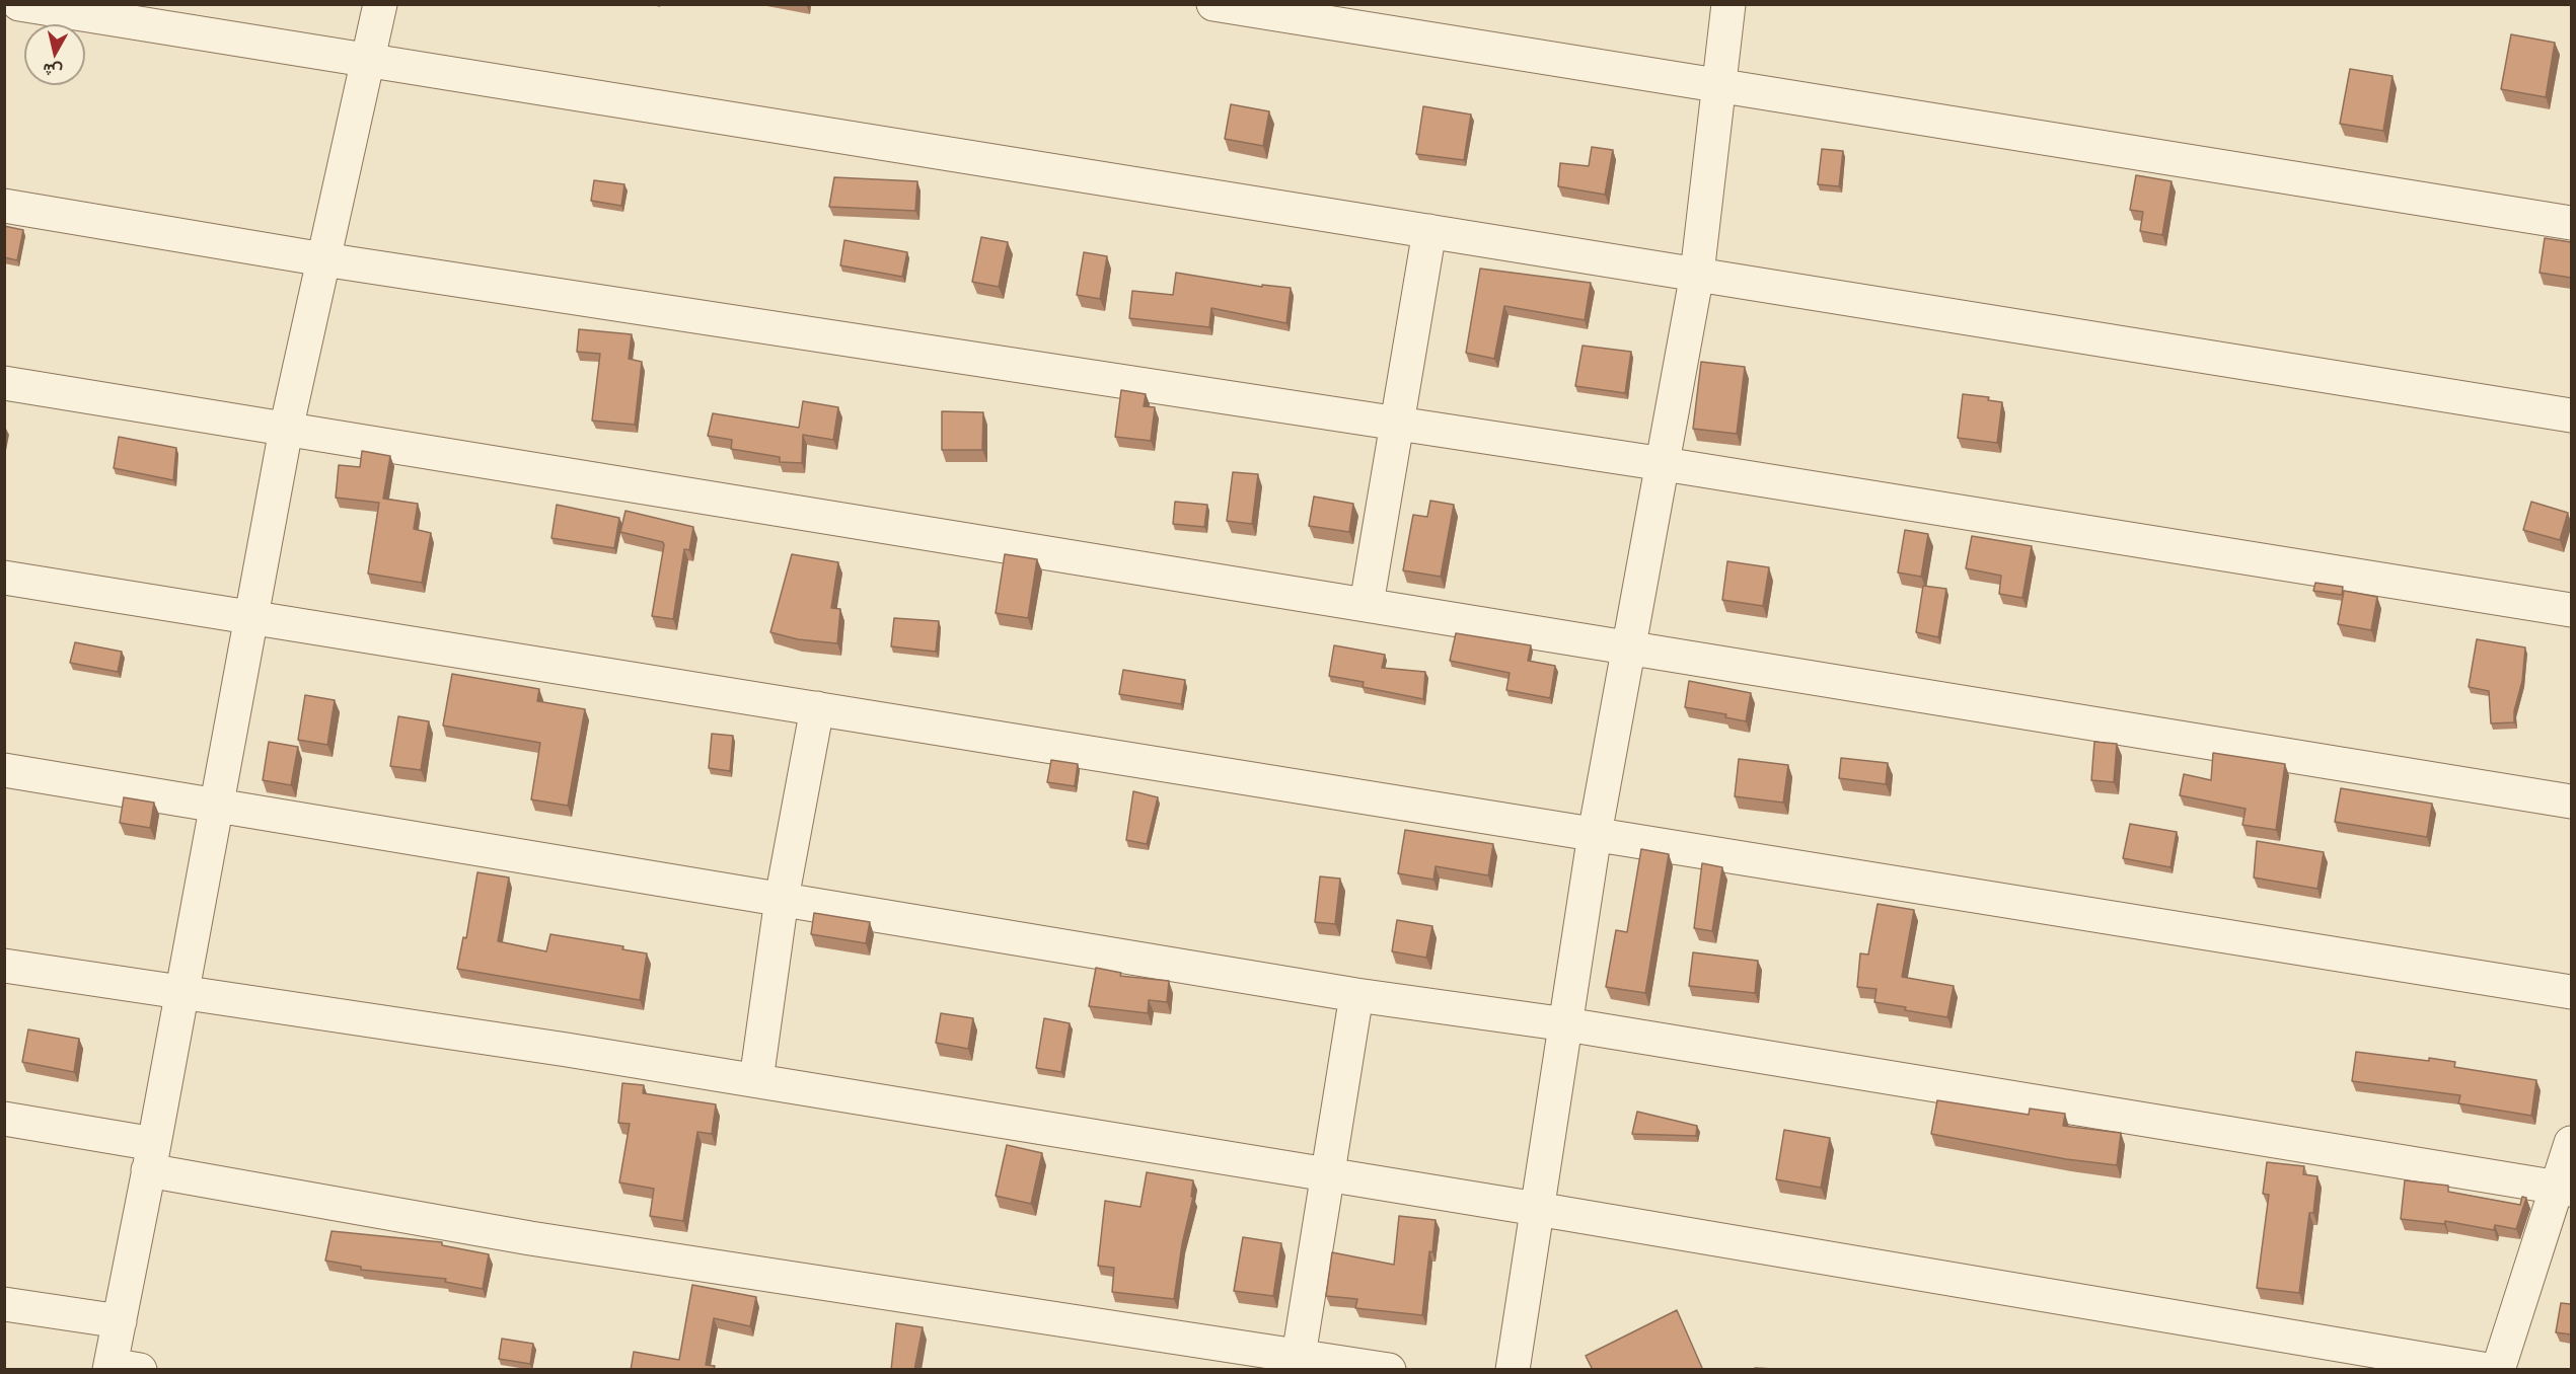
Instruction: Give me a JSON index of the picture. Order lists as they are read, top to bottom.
{
  "north": "bottom"
}
